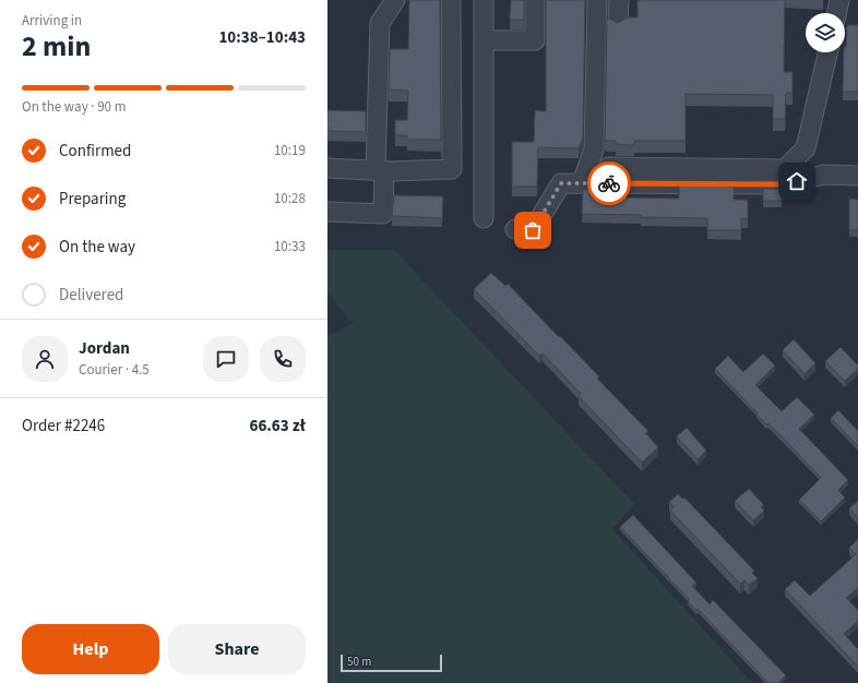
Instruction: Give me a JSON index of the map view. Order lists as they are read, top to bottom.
{
  "scale_bar": "50 m",
  "page": {
    "heading": ["2 min", "Arriving in", "10:38–10:43"],
    "panel": [
      "Jordan",
      "Courier · 4.5",
      "Order #2246",
      "66.63 zł"
    ],
    "bar": "On the way · 90 m",
    "list": [
      ["Confirmed", "10:19"],
      ["Preparing", "10:28"],
      ["On the way", "10:33"],
      "Delivered"
    ],
    "buttons": ["Help", "Share"],
    "scale": "50 m"
  }
}
